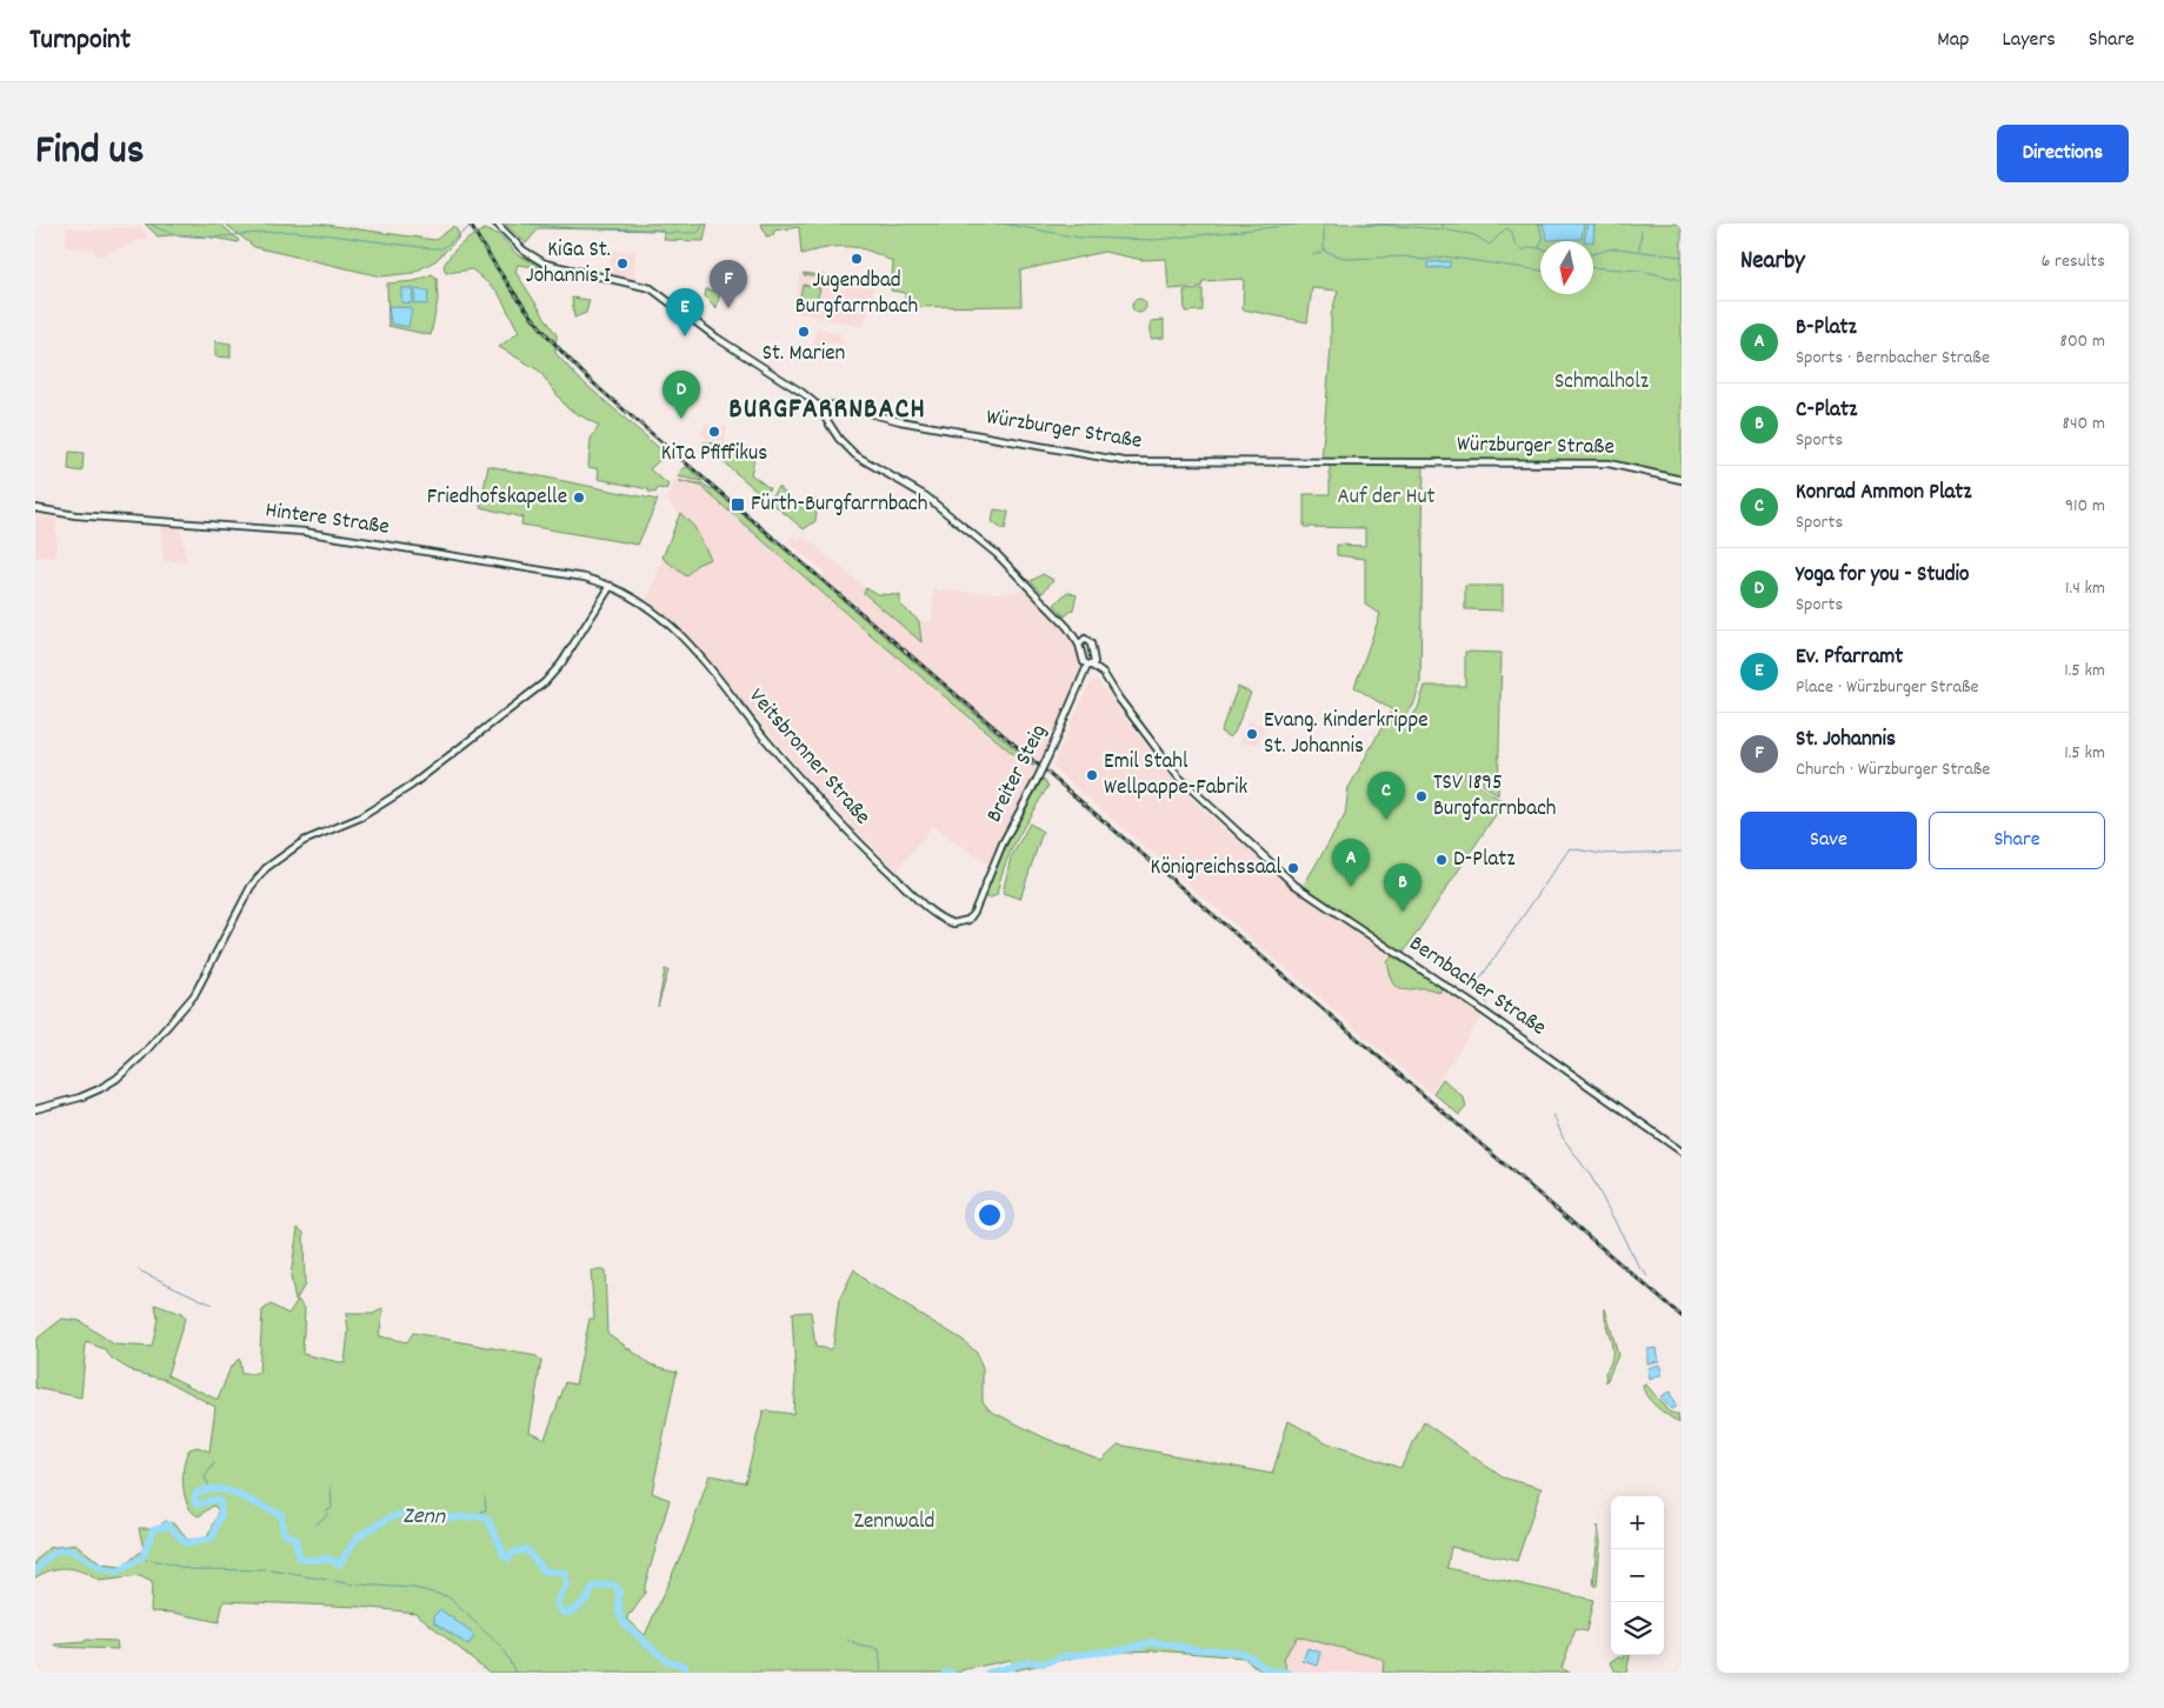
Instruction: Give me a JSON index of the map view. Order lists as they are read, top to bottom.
{
  "streets": {
    "street": [
      "Würzburger Straße",
      "Hintere Straße",
      "Veitsbronner Straße",
      "Breiter Steig",
      "Bernbacher Straße"
    ]
  },
  "crossings": [
    ["Hintere Straße", "Veitsbronner Straße"],
    ["Veitsbronner Straße", "Breiter Steig"],
    ["Breiter Steig", "Bernbacher Straße"]
  ],
  "districts": ["BURGFARRNBACH"],
  "water": ["Zenn"],
  "parks": ["Schmalholz", "Auf der Hut", "Zennwald"],
  "places": {
    "other": [
      "Jugendbad Burgfarrnbach",
      "KiGa St. Johannis I",
      "St. Marien",
      "KiTa Pfiffikus",
      "Friedhofskapelle",
      "Evang. Kinderkrippe St. Johannis",
      "Emil Stahl Wellpappe-Fabrik",
      "TSV 1895 Burgfarrnbach",
      "D-Platz",
      "Königreichssaal"
    ],
    "transit": ["Fürth-Burgfarrnbach"]
  },
  "north": "bottom",
  "page": {
    "header": "Turnpoint",
    "nav": ["Map", "Layers", "Share"],
    "title": "Find us",
    "buttons": [
      "Directions",
      ["Save", "Share"]
    ],
    "heading": ["Nearby", "6 results"],
    "pins": [
      "F",
      "E",
      "D",
      "C",
      "A",
      "B"
    ],
    "list": [
      {
        "mark": "A",
        "name": "B-Platz",
        "note": "Sports · Bernbacher Straße",
        "value": "800 m"
      },
      {
        "mark": "B",
        "name": "C-Platz",
        "note": "Sports",
        "value": "840 m"
      },
      {
        "mark": "C",
        "name": "Konrad Ammon Platz",
        "note": "Sports",
        "value": "910 m"
      },
      {
        "mark": "D",
        "name": "Yoga for you - Studio",
        "note": "Sports",
        "value": "1.4 km"
      },
      {
        "mark": "E",
        "name": "Ev. Pfarramt",
        "note": "Place · Würzburger Straße",
        "value": "1.5 km"
      },
      {
        "mark": "F",
        "name": "St. Johannis",
        "note": "Church · Würzburger Straße",
        "value": "1.5 km"
      }
    ],
    "map_buttons": ["+", "−"]
  }
}
